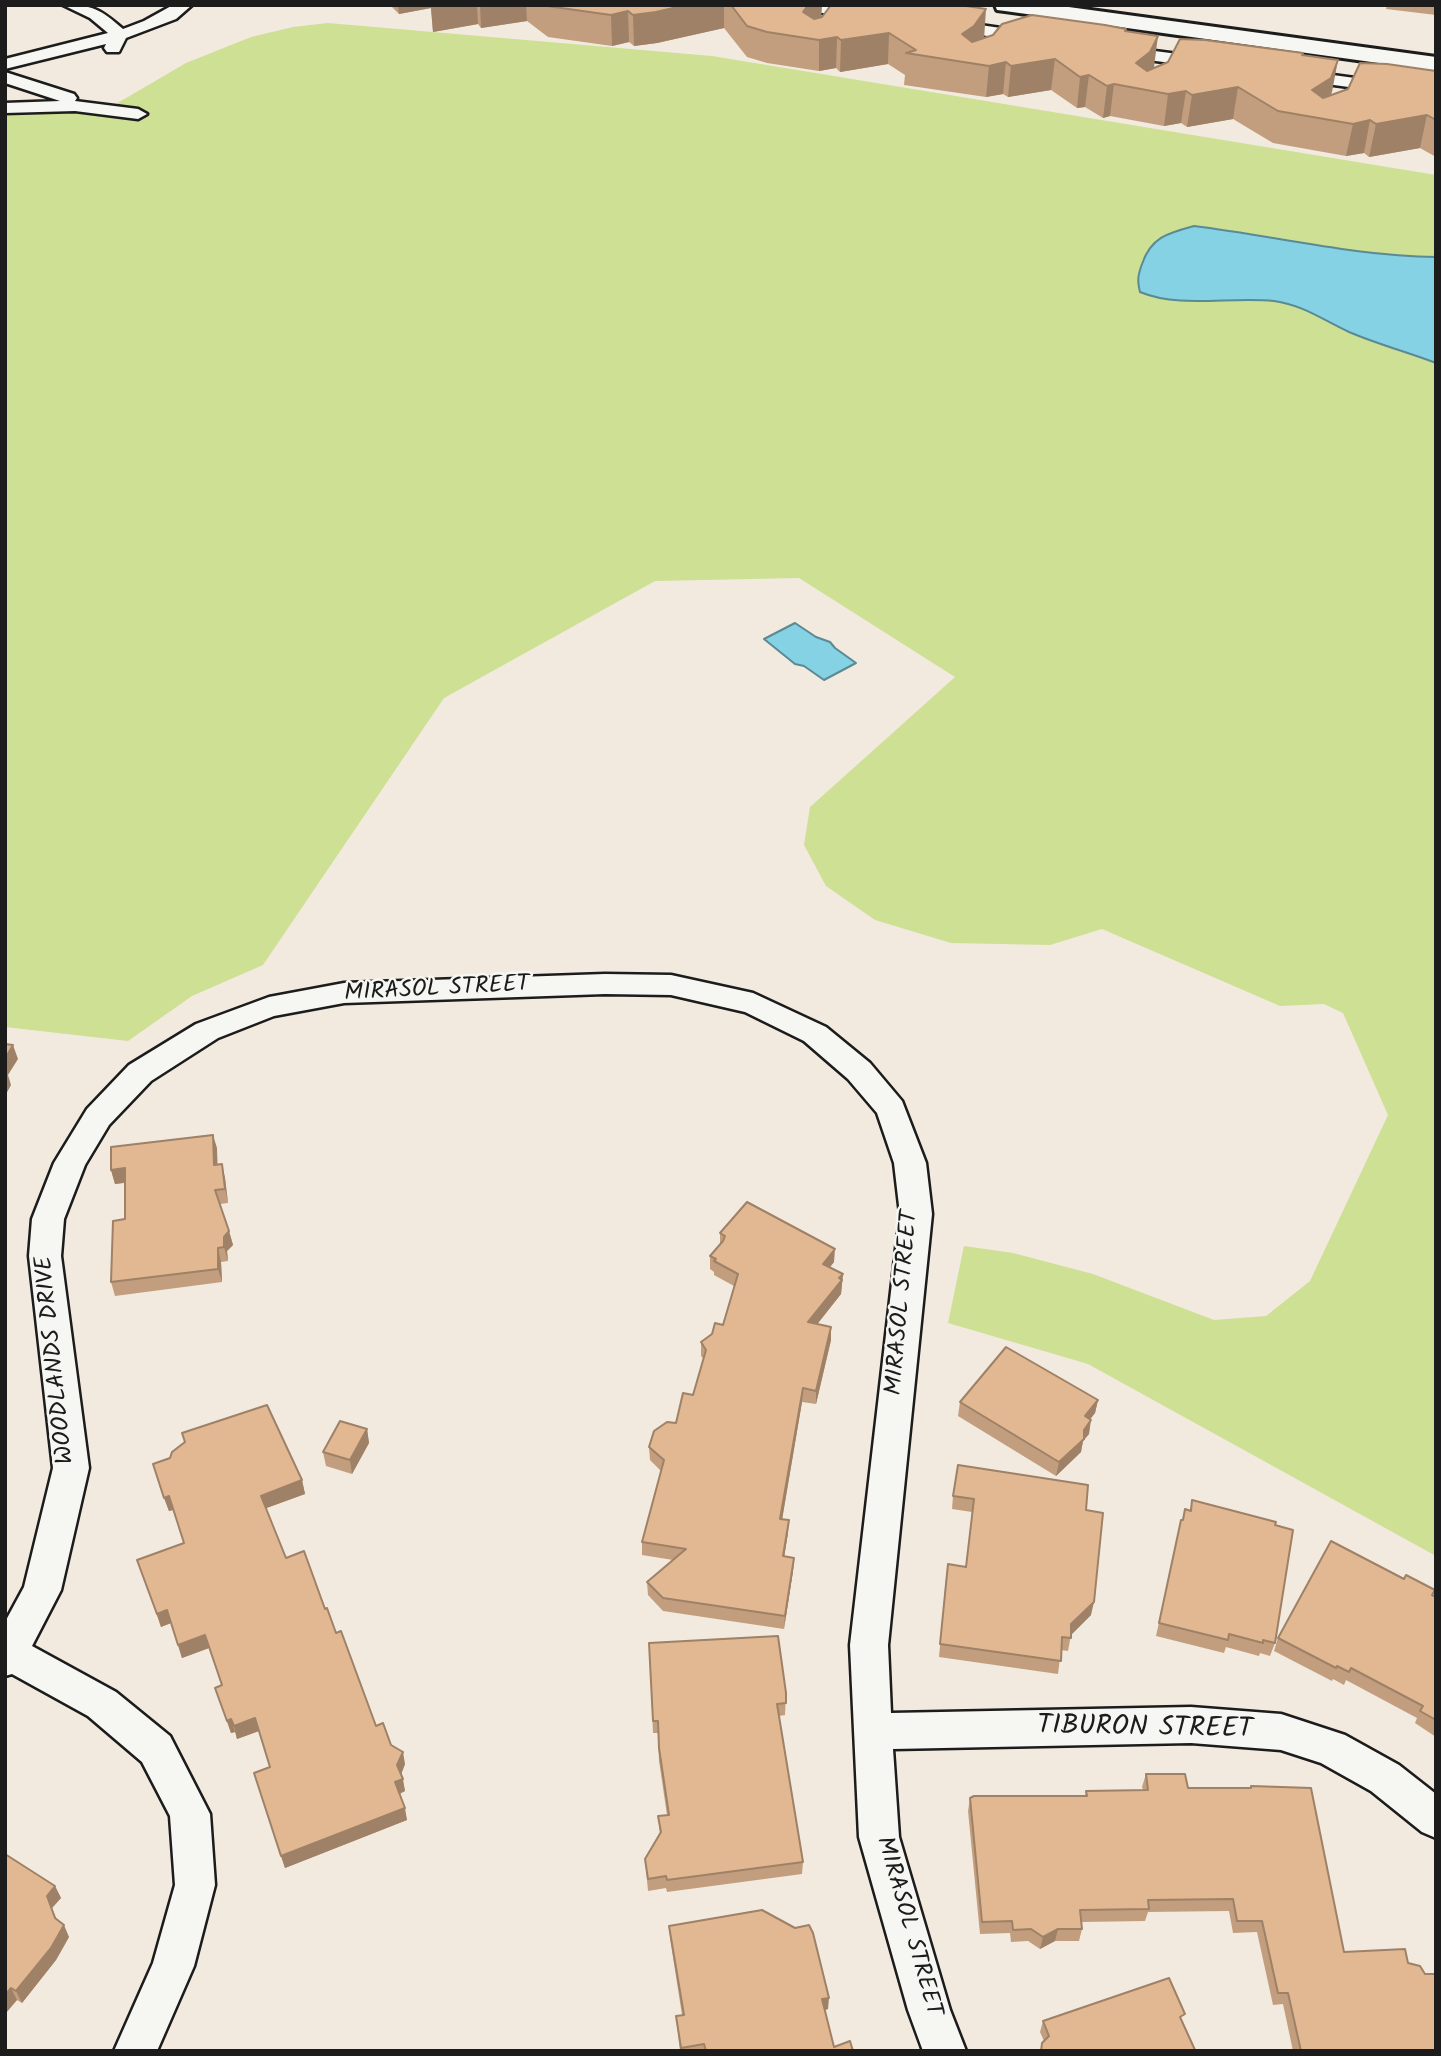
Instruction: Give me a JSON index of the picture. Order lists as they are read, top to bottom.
{
  "streets": {
    "street": ["MIRASOL STREET", "WOODLANDS DRIVE", "TIBURON STREET"]
  },
  "crossings": [
    ["MIRASOL STREET", "WOODLANDS DRIVE"],
    ["MIRASOL STREET", "TIBURON STREET"]
  ]
}
